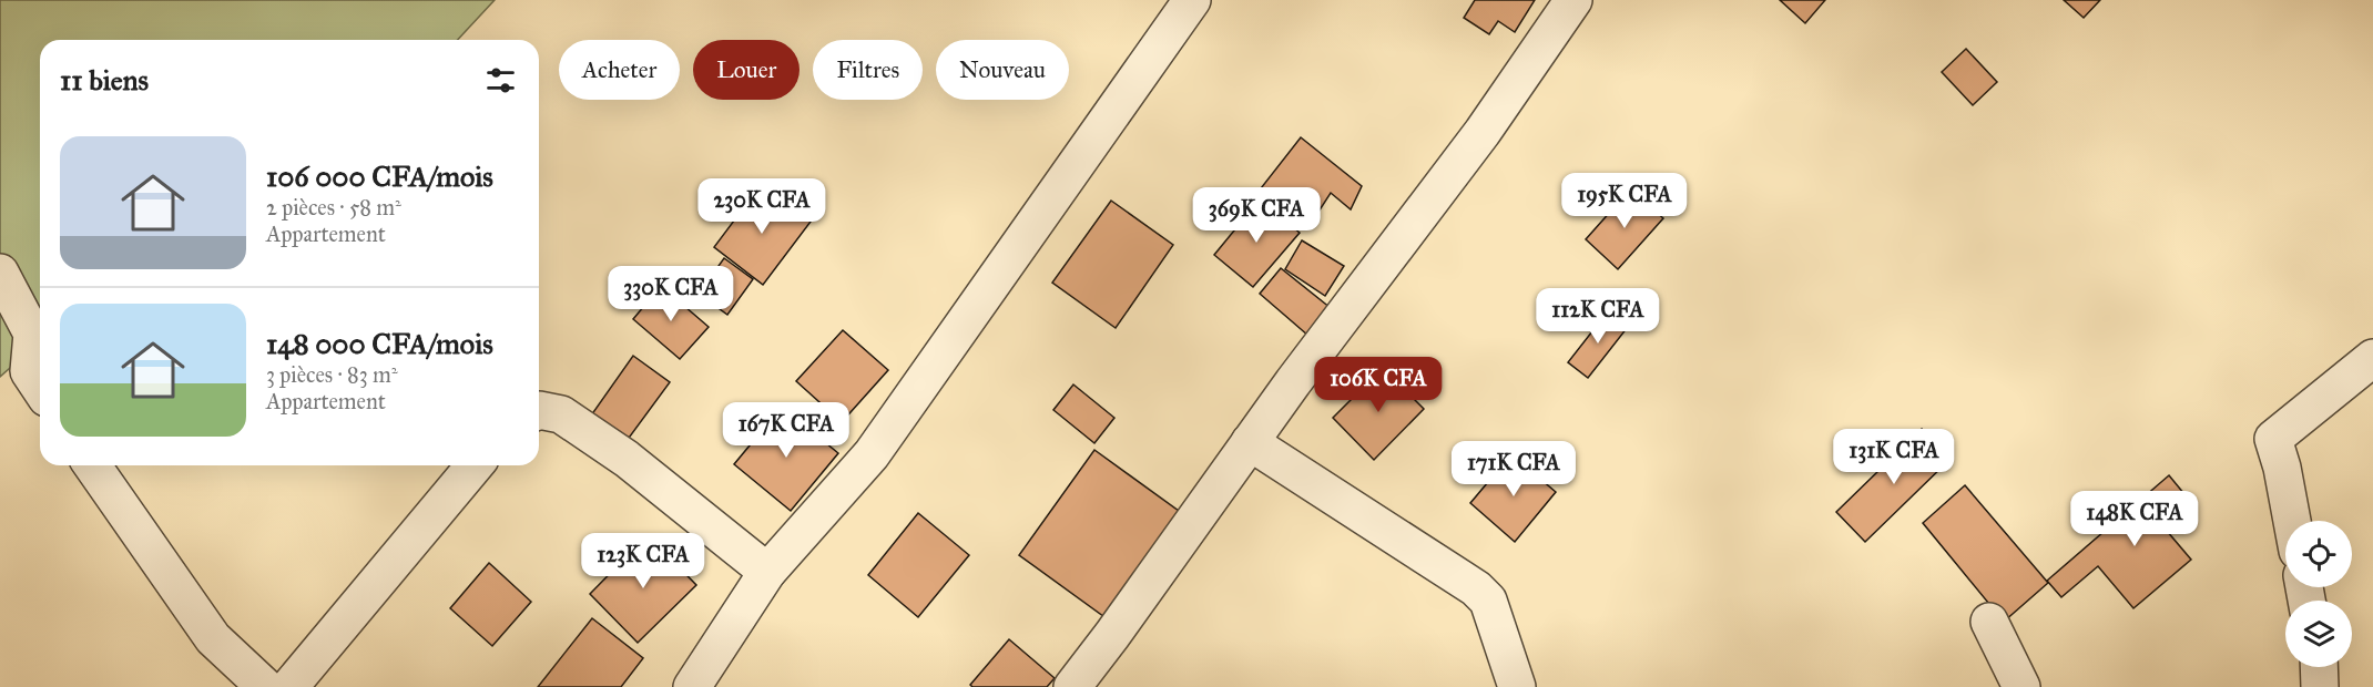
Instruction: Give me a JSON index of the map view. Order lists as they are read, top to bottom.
{
  "page": {
    "chip": [
      "Acheter",
      "Louer",
      "Filtres",
      "Nouveau"
    ],
    "heading": "11 biens",
    "list": [
      {
        "name": "106 000 CFA/mois",
        "note": "2 pièces · 58 m² · Appartement"
      },
      {
        "name": "148 000 CFA/mois",
        "note": "3 pièces · 83 m² · Appartement"
      }
    ],
    "price": [
      "195K CFA",
      "230K CFA",
      "369K CFA",
      "330K CFA",
      "112K CFA",
      "106K CFA",
      "167K CFA",
      "131K CFA",
      "171K CFA",
      "148K CFA",
      "123K CFA"
    ]
  }
}
